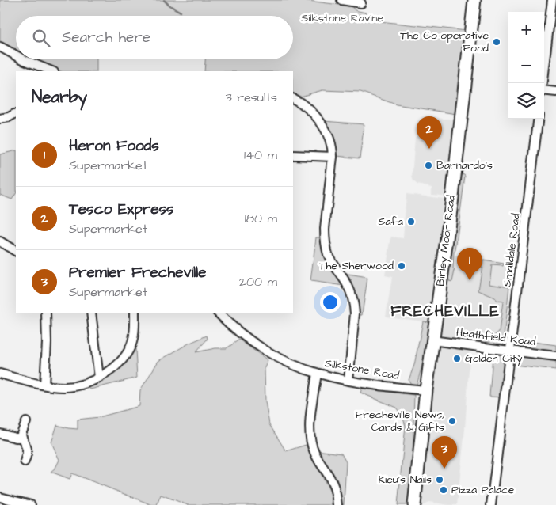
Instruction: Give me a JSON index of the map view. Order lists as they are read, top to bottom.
{
  "streets": {
    "main road": ["Birley Moor Road"],
    "street": ["Smalldale Road", "Heathfield Road", "Silkstone Road"]
  },
  "crossings": [
    ["Birley Moor Road", "Heathfield Road"],
    ["Birley Moor Road", "Silkstone Road"],
    ["Smalldale Road", "Heathfield Road"]
  ],
  "districts": ["FRECHEVILLE"],
  "parks": ["Silkstone Ravine"],
  "places": [
    "The Co-operative Food",
    "Barnardo's",
    "Safa",
    "The Sherwood",
    "Golden City",
    "Frecheville News, Cards & Gifts",
    "Kieu’s Nails",
    "Pizza Palace"
  ],
  "page": {
    "map_buttons": ["+", "−"],
    "search": "Search here",
    "heading": ["Nearby", "3 results"],
    "pins": ["2", "1", "3"],
    "list": [
      {
        "mark": "1",
        "name": "Heron Foods",
        "note": "Supermarket",
        "value": "140 m"
      },
      {
        "mark": "2",
        "name": "Tesco Express",
        "note": "Supermarket",
        "value": "180 m"
      },
      {
        "mark": "3",
        "name": "Premier Frecheville",
        "note": "Supermarket",
        "value": "200 m"
      }
    ]
  }
}
